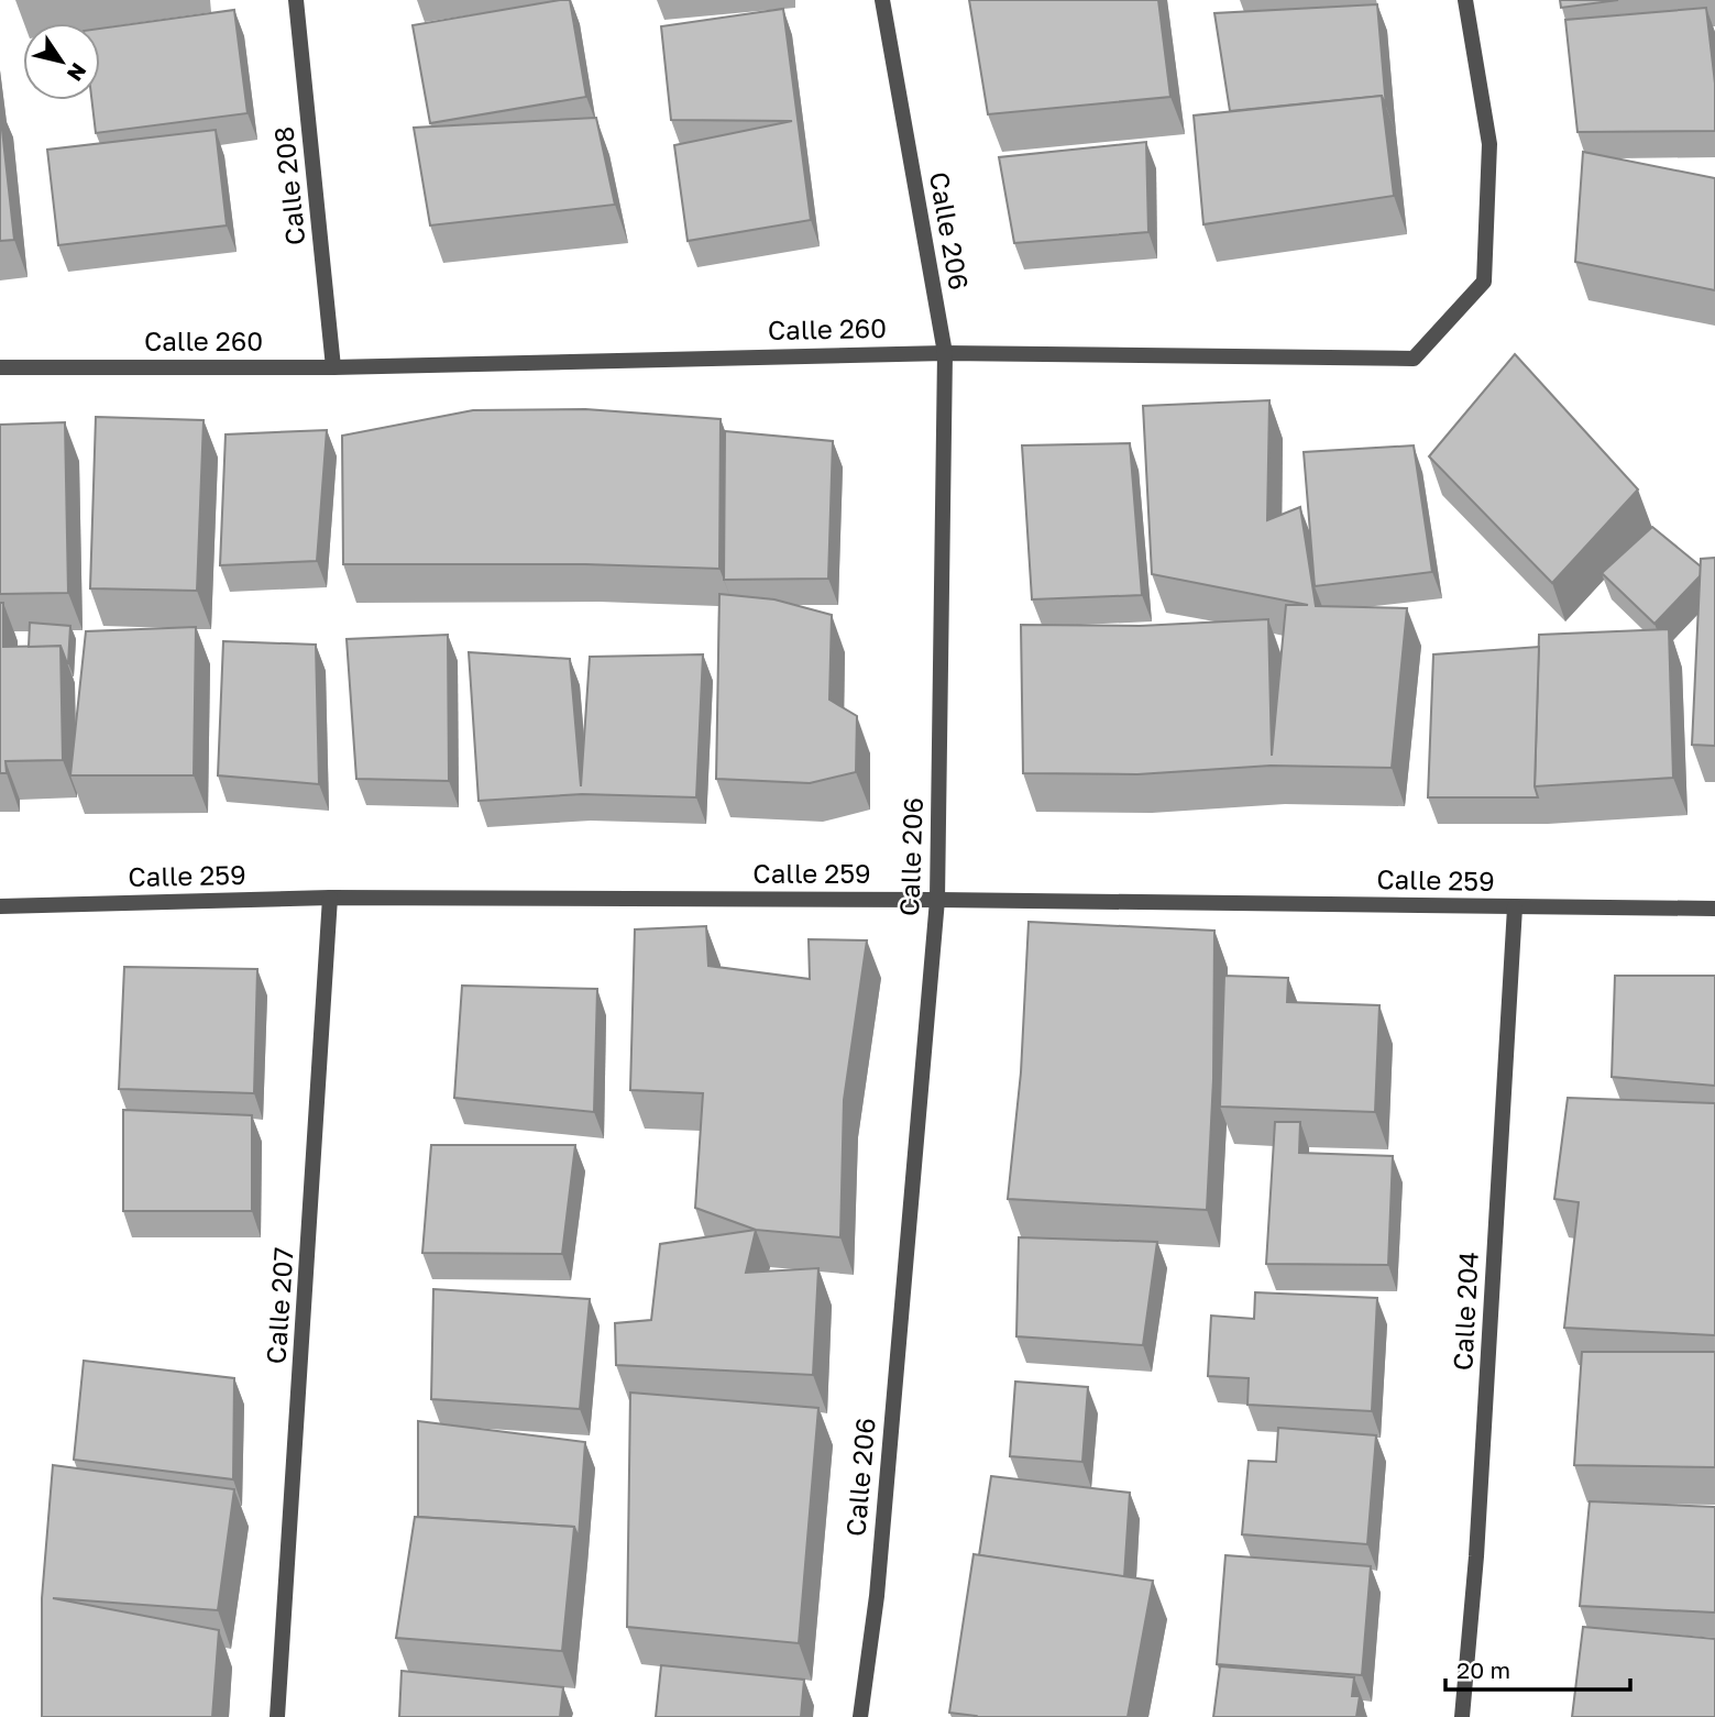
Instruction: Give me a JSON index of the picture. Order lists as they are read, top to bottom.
{
  "streets": {
    "street": [
      "Calle 208",
      "Calle 206",
      "Calle 260",
      "Calle 259",
      "Calle 207",
      "Calle 204"
    ]
  },
  "crossings": [
    ["Calle 208", "Calle 260"],
    ["Calle 206", "Calle 260"],
    ["Calle 206", "Calle 259"],
    ["Calle 259", "Calle 207"],
    ["Calle 259", "Calle 204"]
  ],
  "scale_bar": "20 m",
  "north": "bottom right"
}
